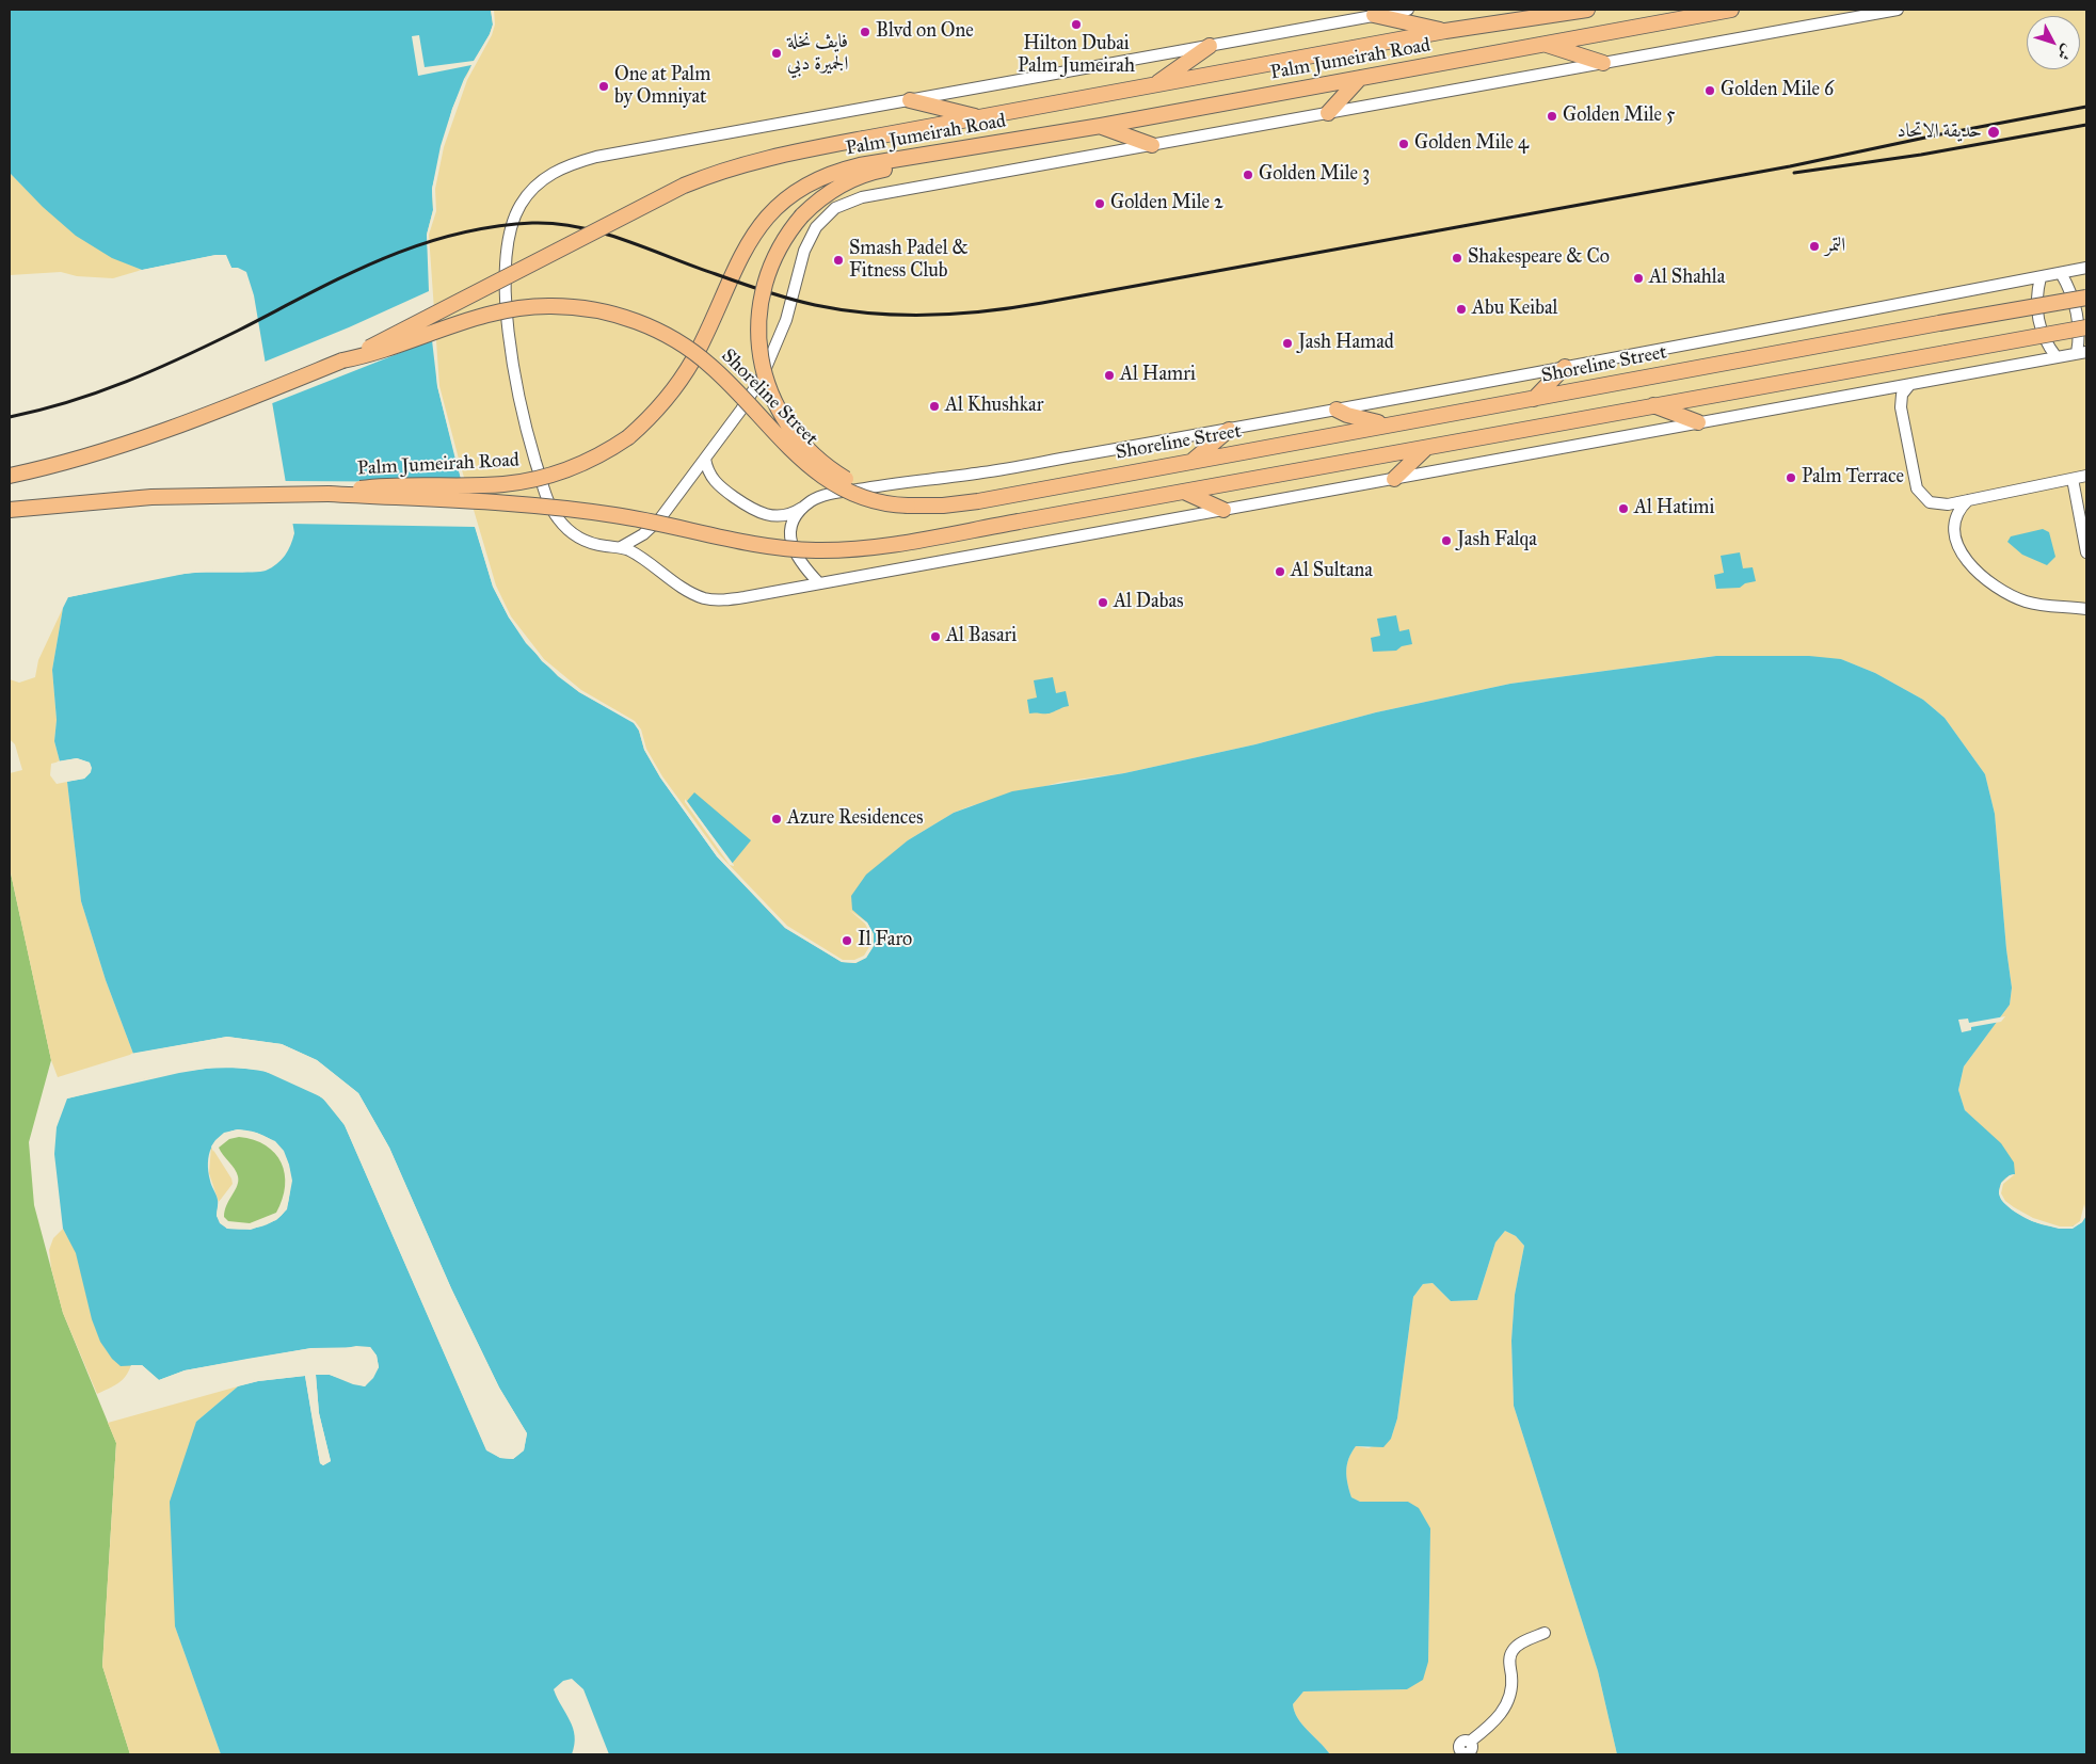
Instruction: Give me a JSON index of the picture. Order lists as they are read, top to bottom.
{
  "streets": {
    "main road": ["Palm Jumeirah Road", "Shoreline Street"]
  },
  "crossings": [
    ["Palm Jumeirah Road", "Shoreline Street"]
  ],
  "places": [
    "Hilton Dubai Palm Jumeirah",
    "Blvd on One",
    "فايڤ نخلة الجميرة دبي",
    "One at Palm by Omniyat",
    "Golden Mile 6",
    "Golden Mile 5",
    "حديقة الاتحاد",
    "Golden Mile 4",
    "Golden Mile 3",
    "Golden Mile 2",
    "التمر",
    "Shakespeare & Co",
    "Smash Padel & Fitness Club",
    "Al Shahla",
    "Abu Keibal",
    "Jash Hamad",
    "Al Hamri",
    "Al Khushkar",
    "Palm Terrace",
    "Al Hatimi",
    "Jash Falqa",
    "Al Sultana",
    "Al Dabas",
    "Al Basari",
    "Azure Residences",
    "Il Faro"
  ],
  "north": "bottom right"
}
